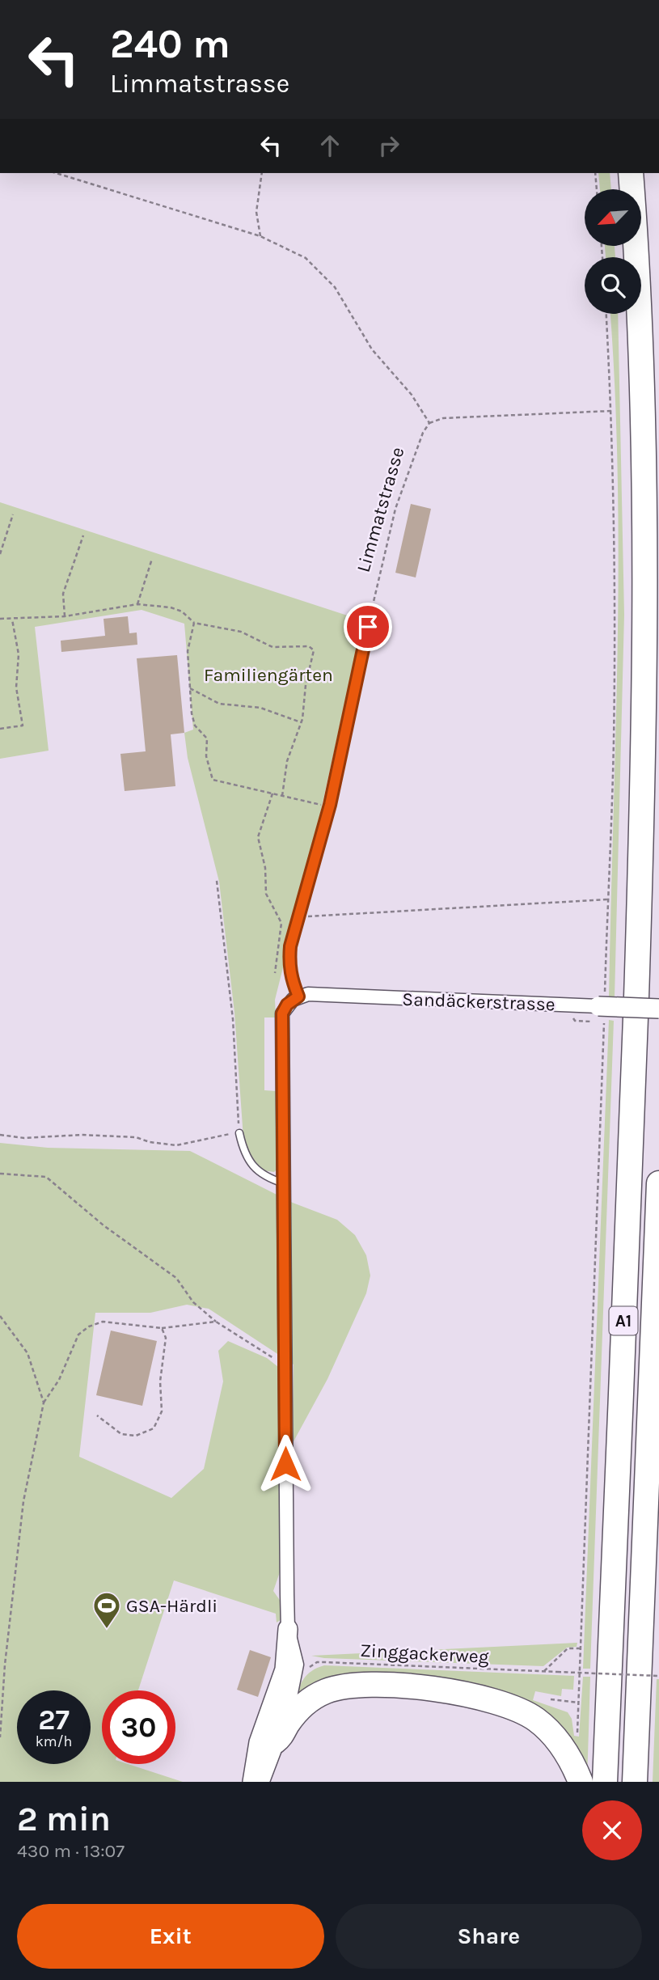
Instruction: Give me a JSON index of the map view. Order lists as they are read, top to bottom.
{
  "streets": {
    "highway": ["A1"],
    "main road": ["Sandäckerstrasse"],
    "path": ["Limmatstrasse", "Zinggackerweg"]
  },
  "parks": ["Familiengärten"],
  "places": {
    "sports": ["GSA-Härdli"]
  },
  "north": "bottom left",
  "page": {
    "turn": ["240 m", "Limmatstrasse"],
    "speed": "27 km/h",
    "limit": "30",
    "heading": ["2 min", "430 m · 13:07"],
    "buttons": ["Exit", "Share"]
  }
}
